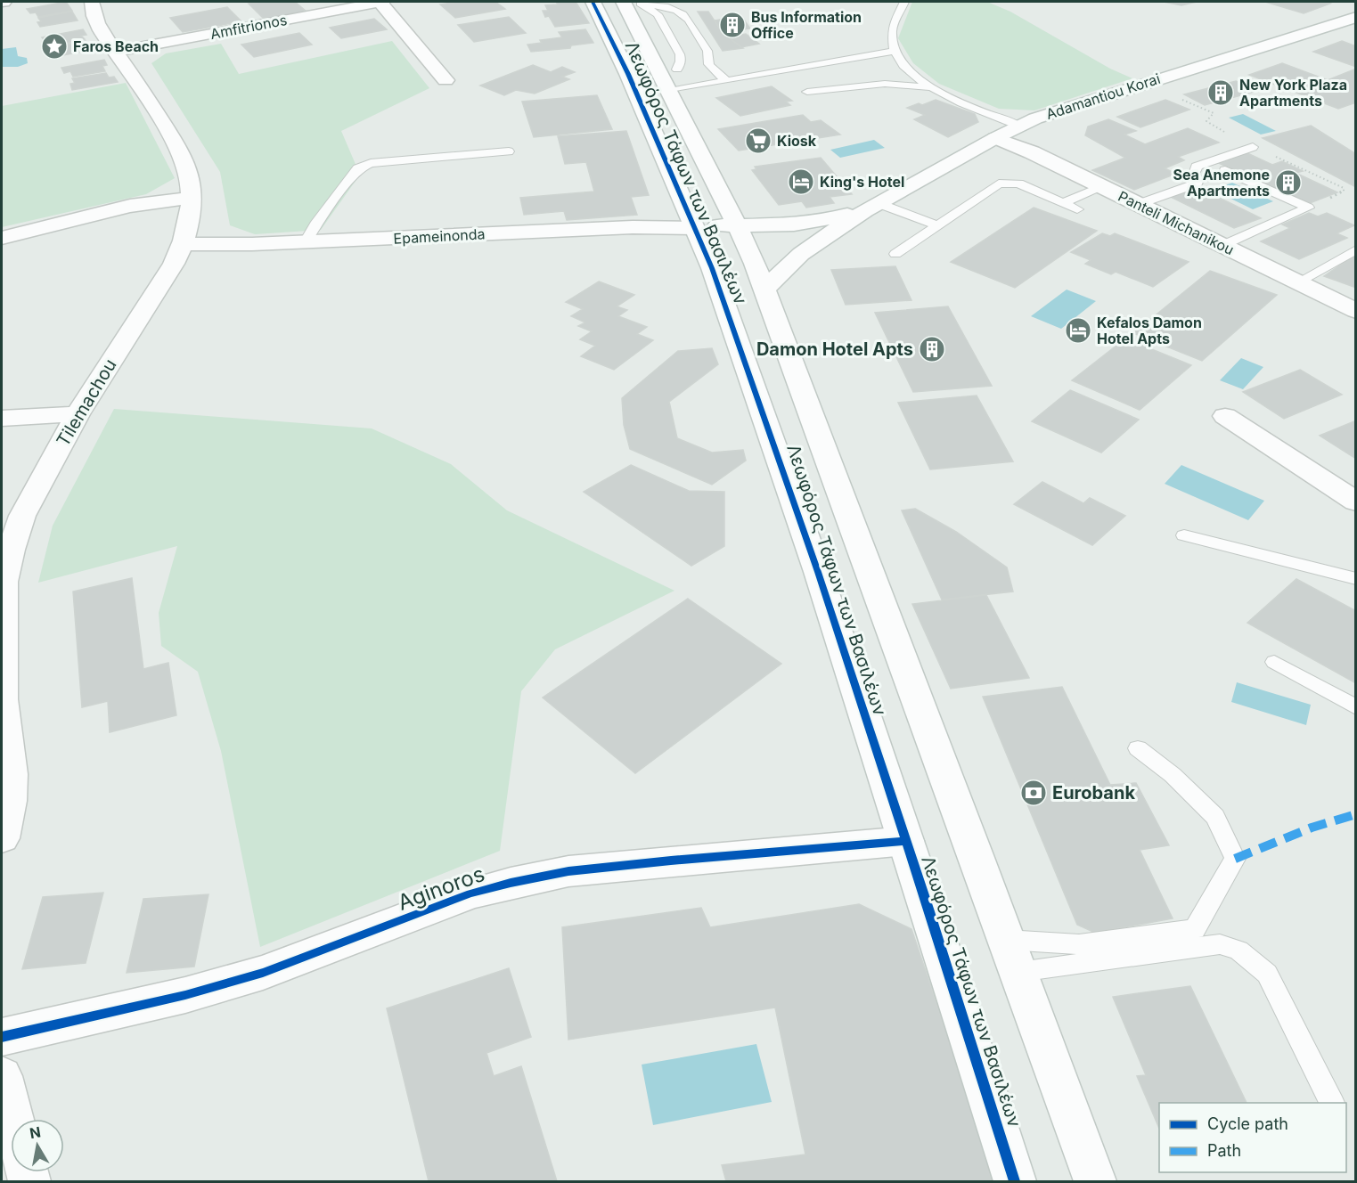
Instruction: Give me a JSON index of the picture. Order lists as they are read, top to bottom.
{
  "streets": {
    "main road": [
      "Amfitrionos",
      "Adamantiou Korai",
      "Λεωφόρος Τάφων των Βασιλέων",
      "Panteli Michanikou",
      "Epameinonda",
      "Tilemachou",
      "Aginoros"
    ]
  },
  "crossings": [
    ["Amfitrionos", "Tilemachou"],
    ["Adamantiou Korai", "Λεωφόρος Τάφων των Βασιλέων"],
    ["Adamantiou Korai", "Panteli Michanikou"],
    ["Adamantiou Korai", "Epameinonda"],
    ["Λεωφόρος Τάφων των Βασιλέων", "Epameinonda"],
    ["Λεωφόρος Τάφων των Βασιλέων", "Aginoros"],
    ["Epameinonda", "Tilemachou"]
  ],
  "places": {
    "building": [
      "Bus Information Office",
      "New York Plaza Apartments",
      "Sea Anemone Apartments",
      "Damon Hotel Apts"
    ],
    "place": ["Faros Beach"],
    "supermarket": ["Kiosk"],
    "hotel": ["King's Hotel", "Kefalos Damon Hotel Apts"],
    "bank": ["Eurobank"]
  },
  "legend": ["Cycle path", "Path"],
  "north": "top"
}
